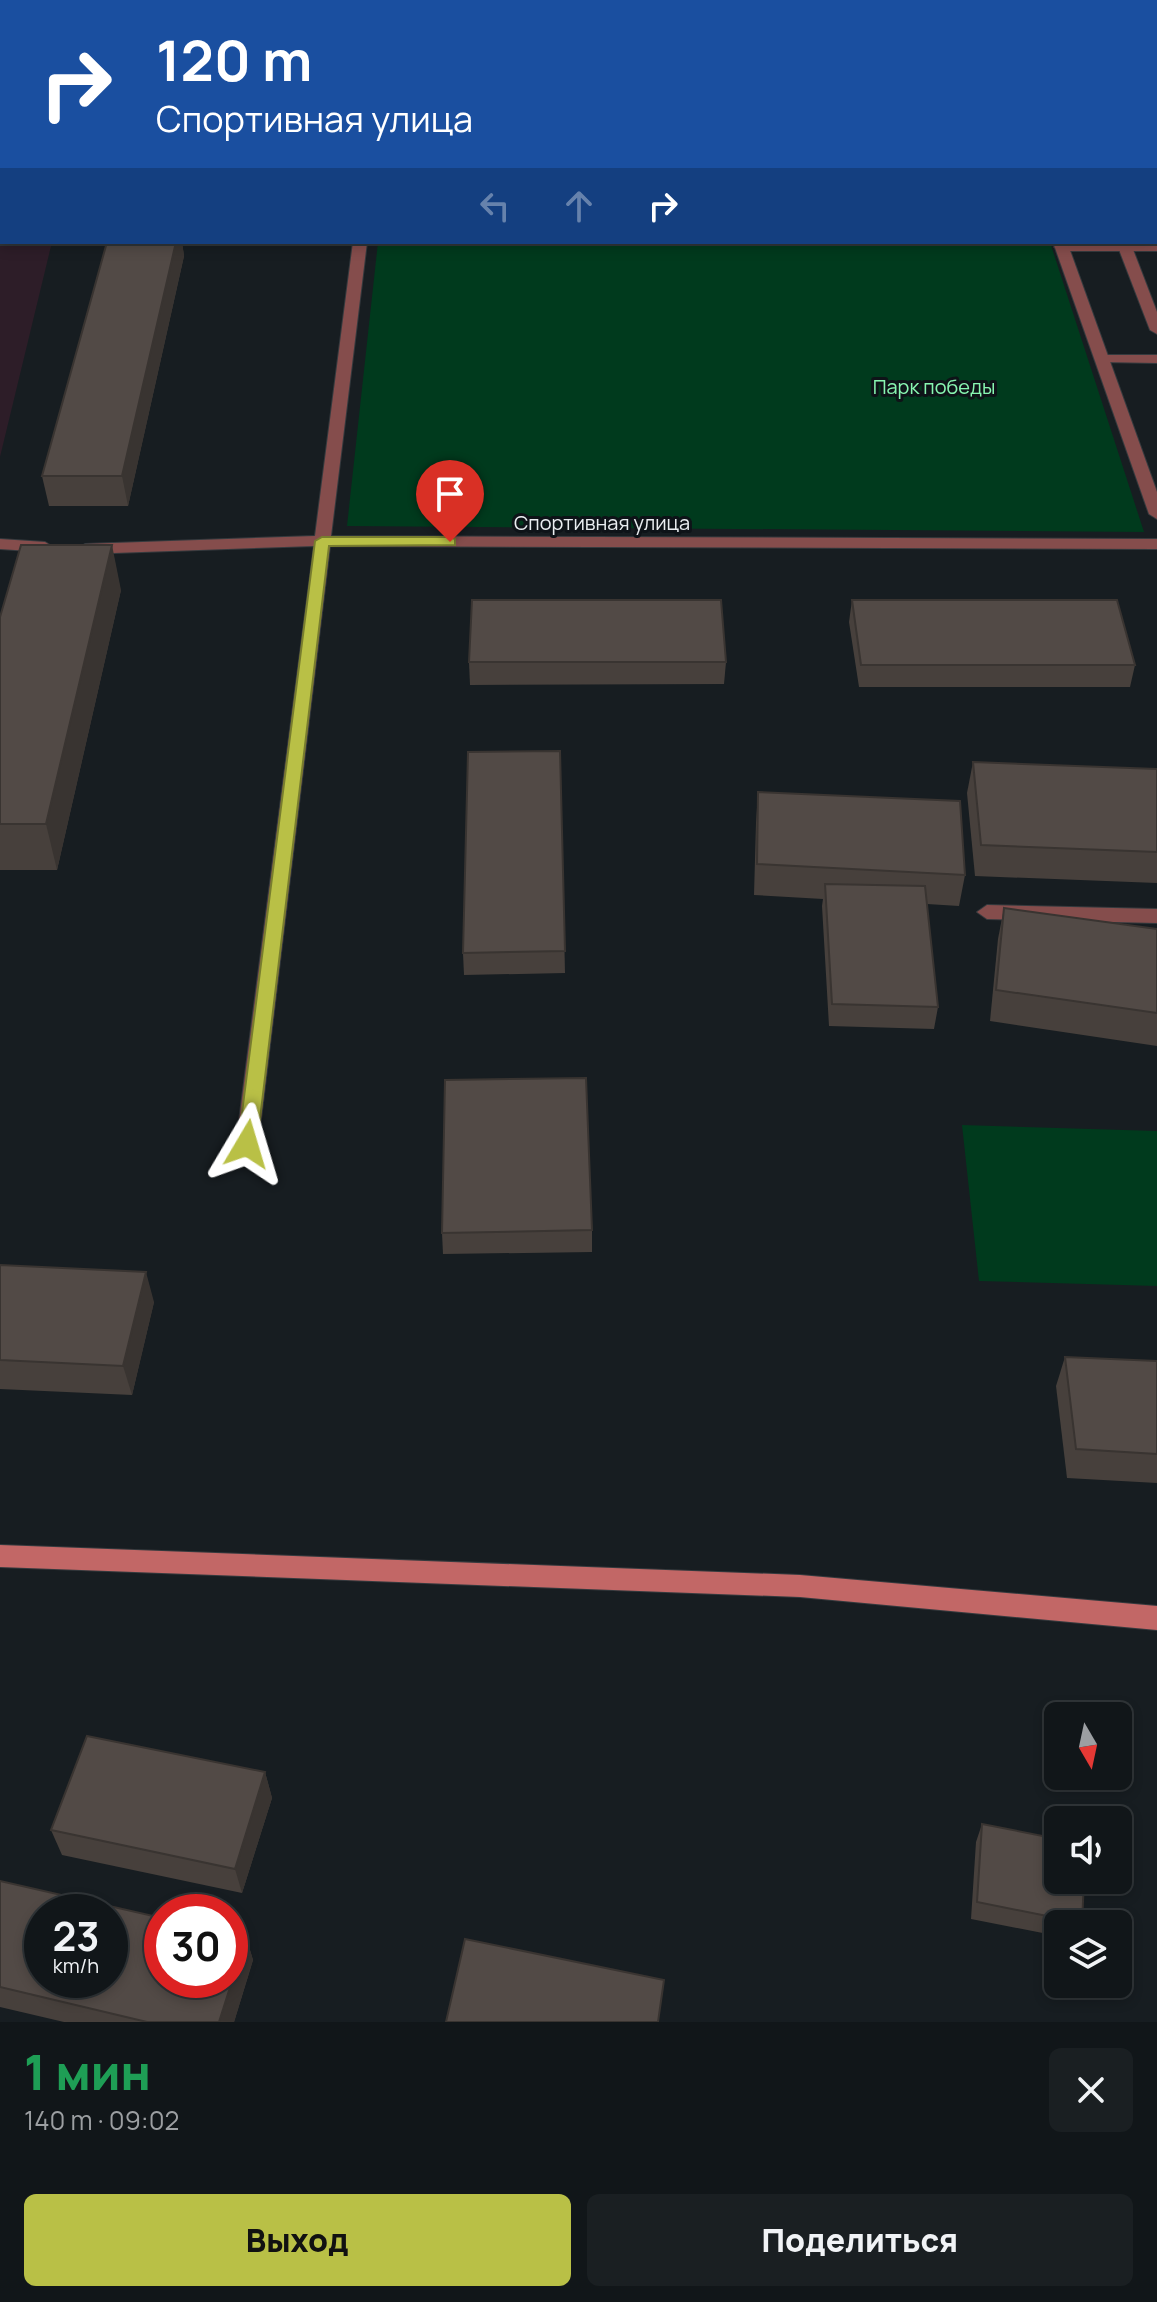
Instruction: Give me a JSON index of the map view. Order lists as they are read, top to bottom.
{
  "streets": {
    "street": ["Спортивная улица"]
  },
  "parks": ["Парк победы"],
  "north": "bottom",
  "page": {
    "turn": ["120 m", "Спортивная улица"],
    "speed": "23 km/h",
    "limit": "30",
    "heading": ["1 мин", "140 m · 09:02"],
    "buttons": ["Выход", "Поделиться"]
  }
}
